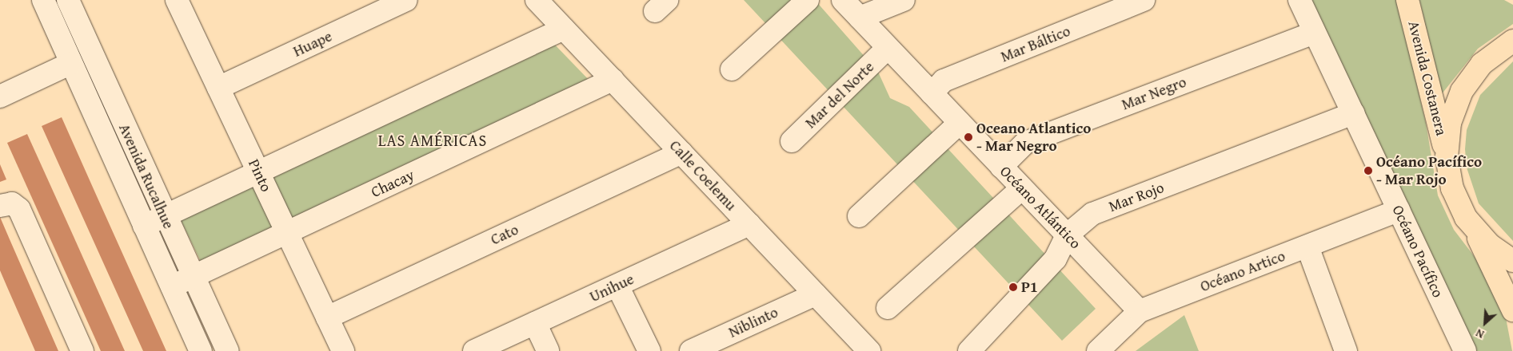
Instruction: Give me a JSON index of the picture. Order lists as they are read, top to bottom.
{
  "streets": {
    "main road": ["Avenida Costanera"],
    "street": [
      "Huape",
      "Mar Báltico",
      "Mar Negro",
      "Mar del Norte",
      "Pinto",
      "Calle Coelemu",
      "Avenida Rucalhue",
      "Chacay",
      "Mar Rojo",
      "Océano Atlántico",
      "Cato",
      "Océano Pacífico",
      "Océano Artico",
      "Unihue",
      "Niblinto"
    ]
  },
  "crossings": [
    ["Huape", "Pinto"],
    ["Mar Báltico", "Océano Atlántico"],
    ["Mar Negro", "Océano Atlántico"],
    ["Mar Negro", "Océano Pacífico"],
    ["Mar del Norte", "Océano Atlántico"],
    ["Pinto", "Chacay"],
    ["Pinto", "Cato"],
    ["Calle Coelemu", "Chacay"],
    ["Calle Coelemu", "Cato"],
    ["Calle Coelemu", "Unihue"],
    ["Calle Coelemu", "Niblinto"],
    ["Avenida Rucalhue", "Chacay"],
    ["Mar Rojo", "Océano Atlántico"],
    ["Mar Rojo", "Océano Pacífico"],
    ["Océano Atlántico", "Océano Artico"],
    ["Océano Pacífico", "Océano Artico"]
  ],
  "districts": ["LAS AMÉRICAS"],
  "places": ["Oceano Atlantico - Mar Negro", "Océano Pacífico - Mar Rojo", "P1"],
  "north": "bottom left"
}
